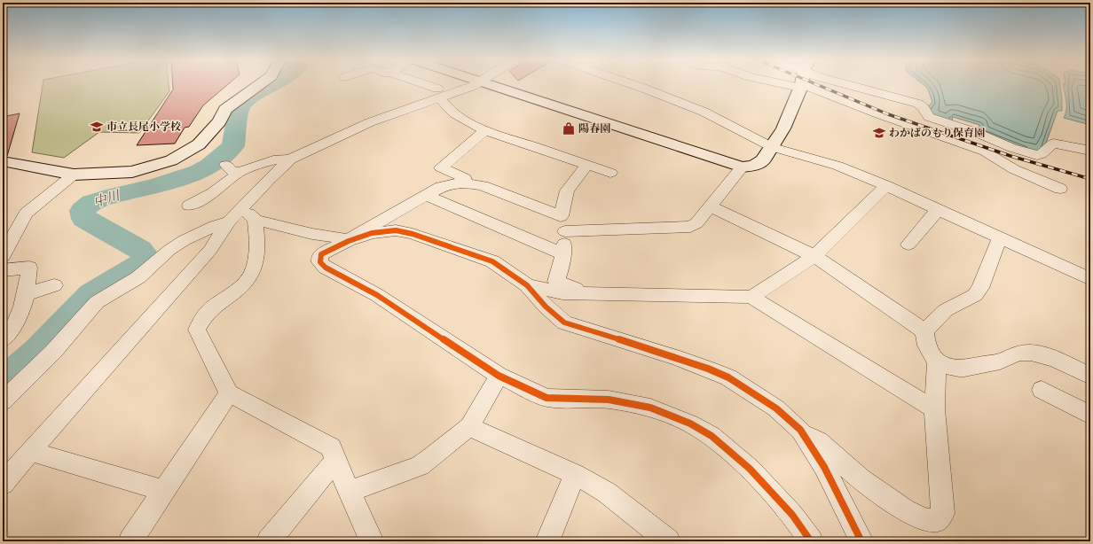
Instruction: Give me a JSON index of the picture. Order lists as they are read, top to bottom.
{
  "water": ["中川"],
  "places": {
    "school or university": ["市立長尾小学校", "わかばのもり保育園"],
    "shop": ["陽春園"]
  }
}
